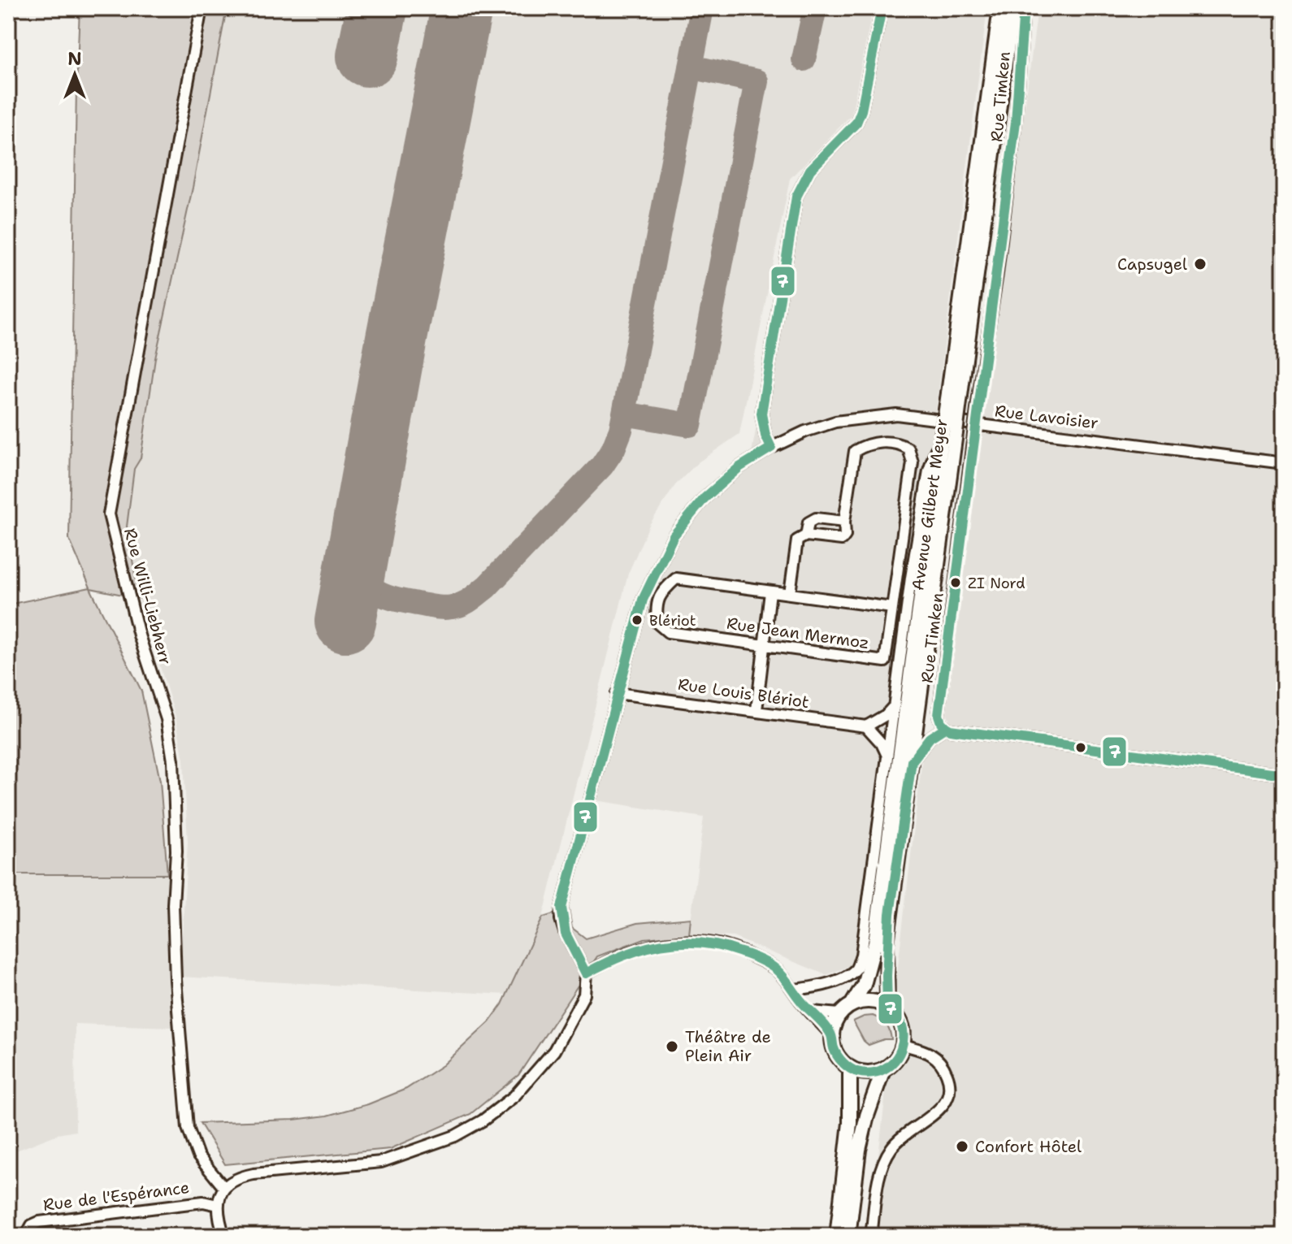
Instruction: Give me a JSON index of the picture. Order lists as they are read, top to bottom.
{
  "streets": {
    "main road": ["Avenue Gilbert Meyer"],
    "street": [
      "Rue Timken",
      "Rue Lavoisier",
      "Rue Willi-Liebherr",
      "Rue Jean Mermoz",
      "Rue Louis Blériot",
      "Rue de l'Espérance"
    ]
  },
  "crossings": [
    ["Rue Lavoisier", "Rue Louis Blériot"]
  ],
  "places": [
    "Capsugel",
    "ZI Nord",
    "Blériot",
    "Théâtre de Plein Air",
    "Confort Hôtel"
  ],
  "lines": ["transit line 7"],
  "north": "top"
}
